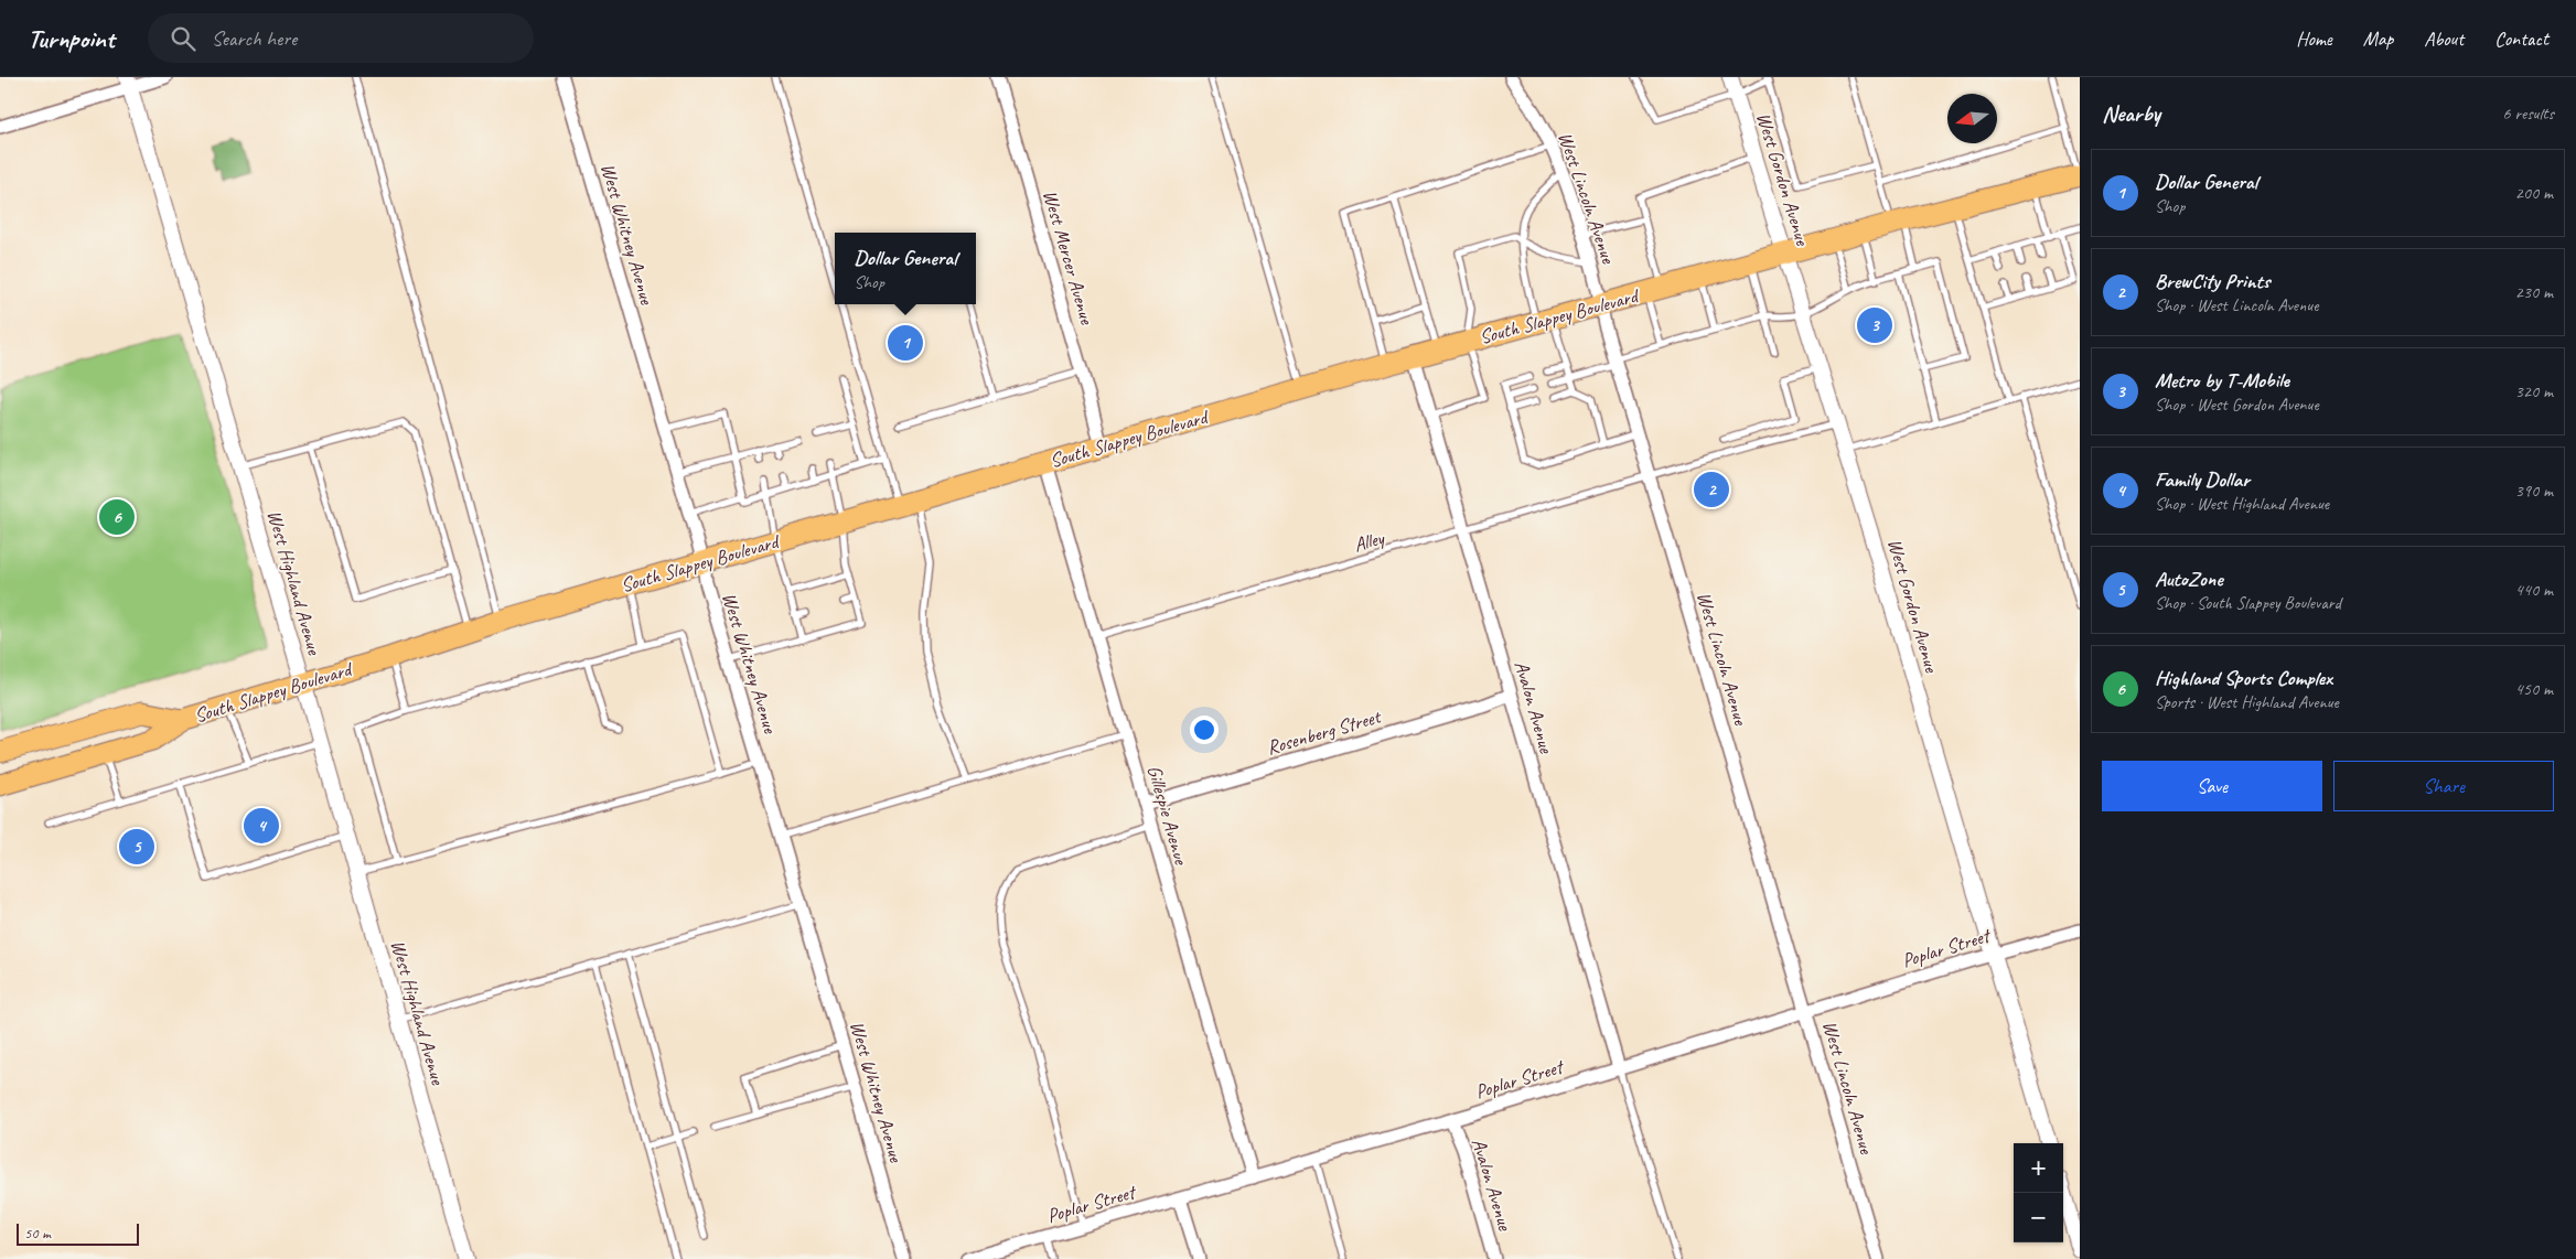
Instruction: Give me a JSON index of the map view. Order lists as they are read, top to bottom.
{
  "streets": {
    "main road": ["South Slappey Boulevard"],
    "street": [
      "West Gordon Avenue",
      "West Lincoln Avenue",
      "West Whitney Avenue",
      "West Mercer Avenue",
      "West Highland Avenue",
      "Avalon Avenue",
      "Rosenberg Street",
      "Gillespie Avenue",
      "Poplar Street"
    ],
    "lane": ["Alley"]
  },
  "crossings": [
    ["West Gordon Avenue", "South Slappey Boulevard"],
    ["West Gordon Avenue", "Alley"],
    ["West Gordon Avenue", "Poplar Street"],
    ["West Lincoln Avenue", "South Slappey Boulevard"],
    ["West Lincoln Avenue", "Alley"],
    ["West Lincoln Avenue", "Poplar Street"],
    ["West Whitney Avenue", "South Slappey Boulevard"],
    ["West Mercer Avenue", "South Slappey Boulevard"],
    ["South Slappey Boulevard", "West Highland Avenue"],
    ["South Slappey Boulevard", "Avalon Avenue"],
    ["South Slappey Boulevard", "Gillespie Avenue"],
    ["Alley", "Avalon Avenue"],
    ["Alley", "Gillespie Avenue"],
    ["Avalon Avenue", "Rosenberg Street"],
    ["Avalon Avenue", "Poplar Street"],
    ["Rosenberg Street", "Gillespie Avenue"],
    ["Gillespie Avenue", "Poplar Street"]
  ],
  "scale_bar": "50 m",
  "north": "left",
  "page": {
    "header": "Turnpoint",
    "search": "Search here",
    "nav": [
      "Home",
      "Map",
      "About",
      "Contact"
    ],
    "heading": ["Nearby", "6 results"],
    "list": [
      {
        "mark": "1",
        "name": "Dollar General",
        "note": "Shop",
        "value": "200 m"
      },
      {
        "mark": "2",
        "name": "BrewCity Prints",
        "note": "Shop · West Lincoln Avenue",
        "value": "230 m"
      },
      {
        "mark": "3",
        "name": "Metro by T-Mobile",
        "note": "Shop · West Gordon Avenue",
        "value": "320 m"
      },
      {
        "mark": "4",
        "name": "Family Dollar",
        "note": "Shop · West Highland Avenue",
        "value": "390 m"
      },
      {
        "mark": "5",
        "name": "AutoZone",
        "note": "Shop · South Slappey Boulevard",
        "value": "440 m"
      },
      {
        "mark": "6",
        "name": "Highland Sports Complex",
        "note": "Sports · West Highland Avenue",
        "value": "450 m"
      }
    ],
    "popup": ["Dollar General", "Shop"],
    "pins": [
      "3",
      "1",
      "2",
      "6",
      "4",
      "5"
    ],
    "buttons": ["Save", "Share"],
    "map_buttons": ["+", "−"],
    "scale": "50 m"
  }
}
